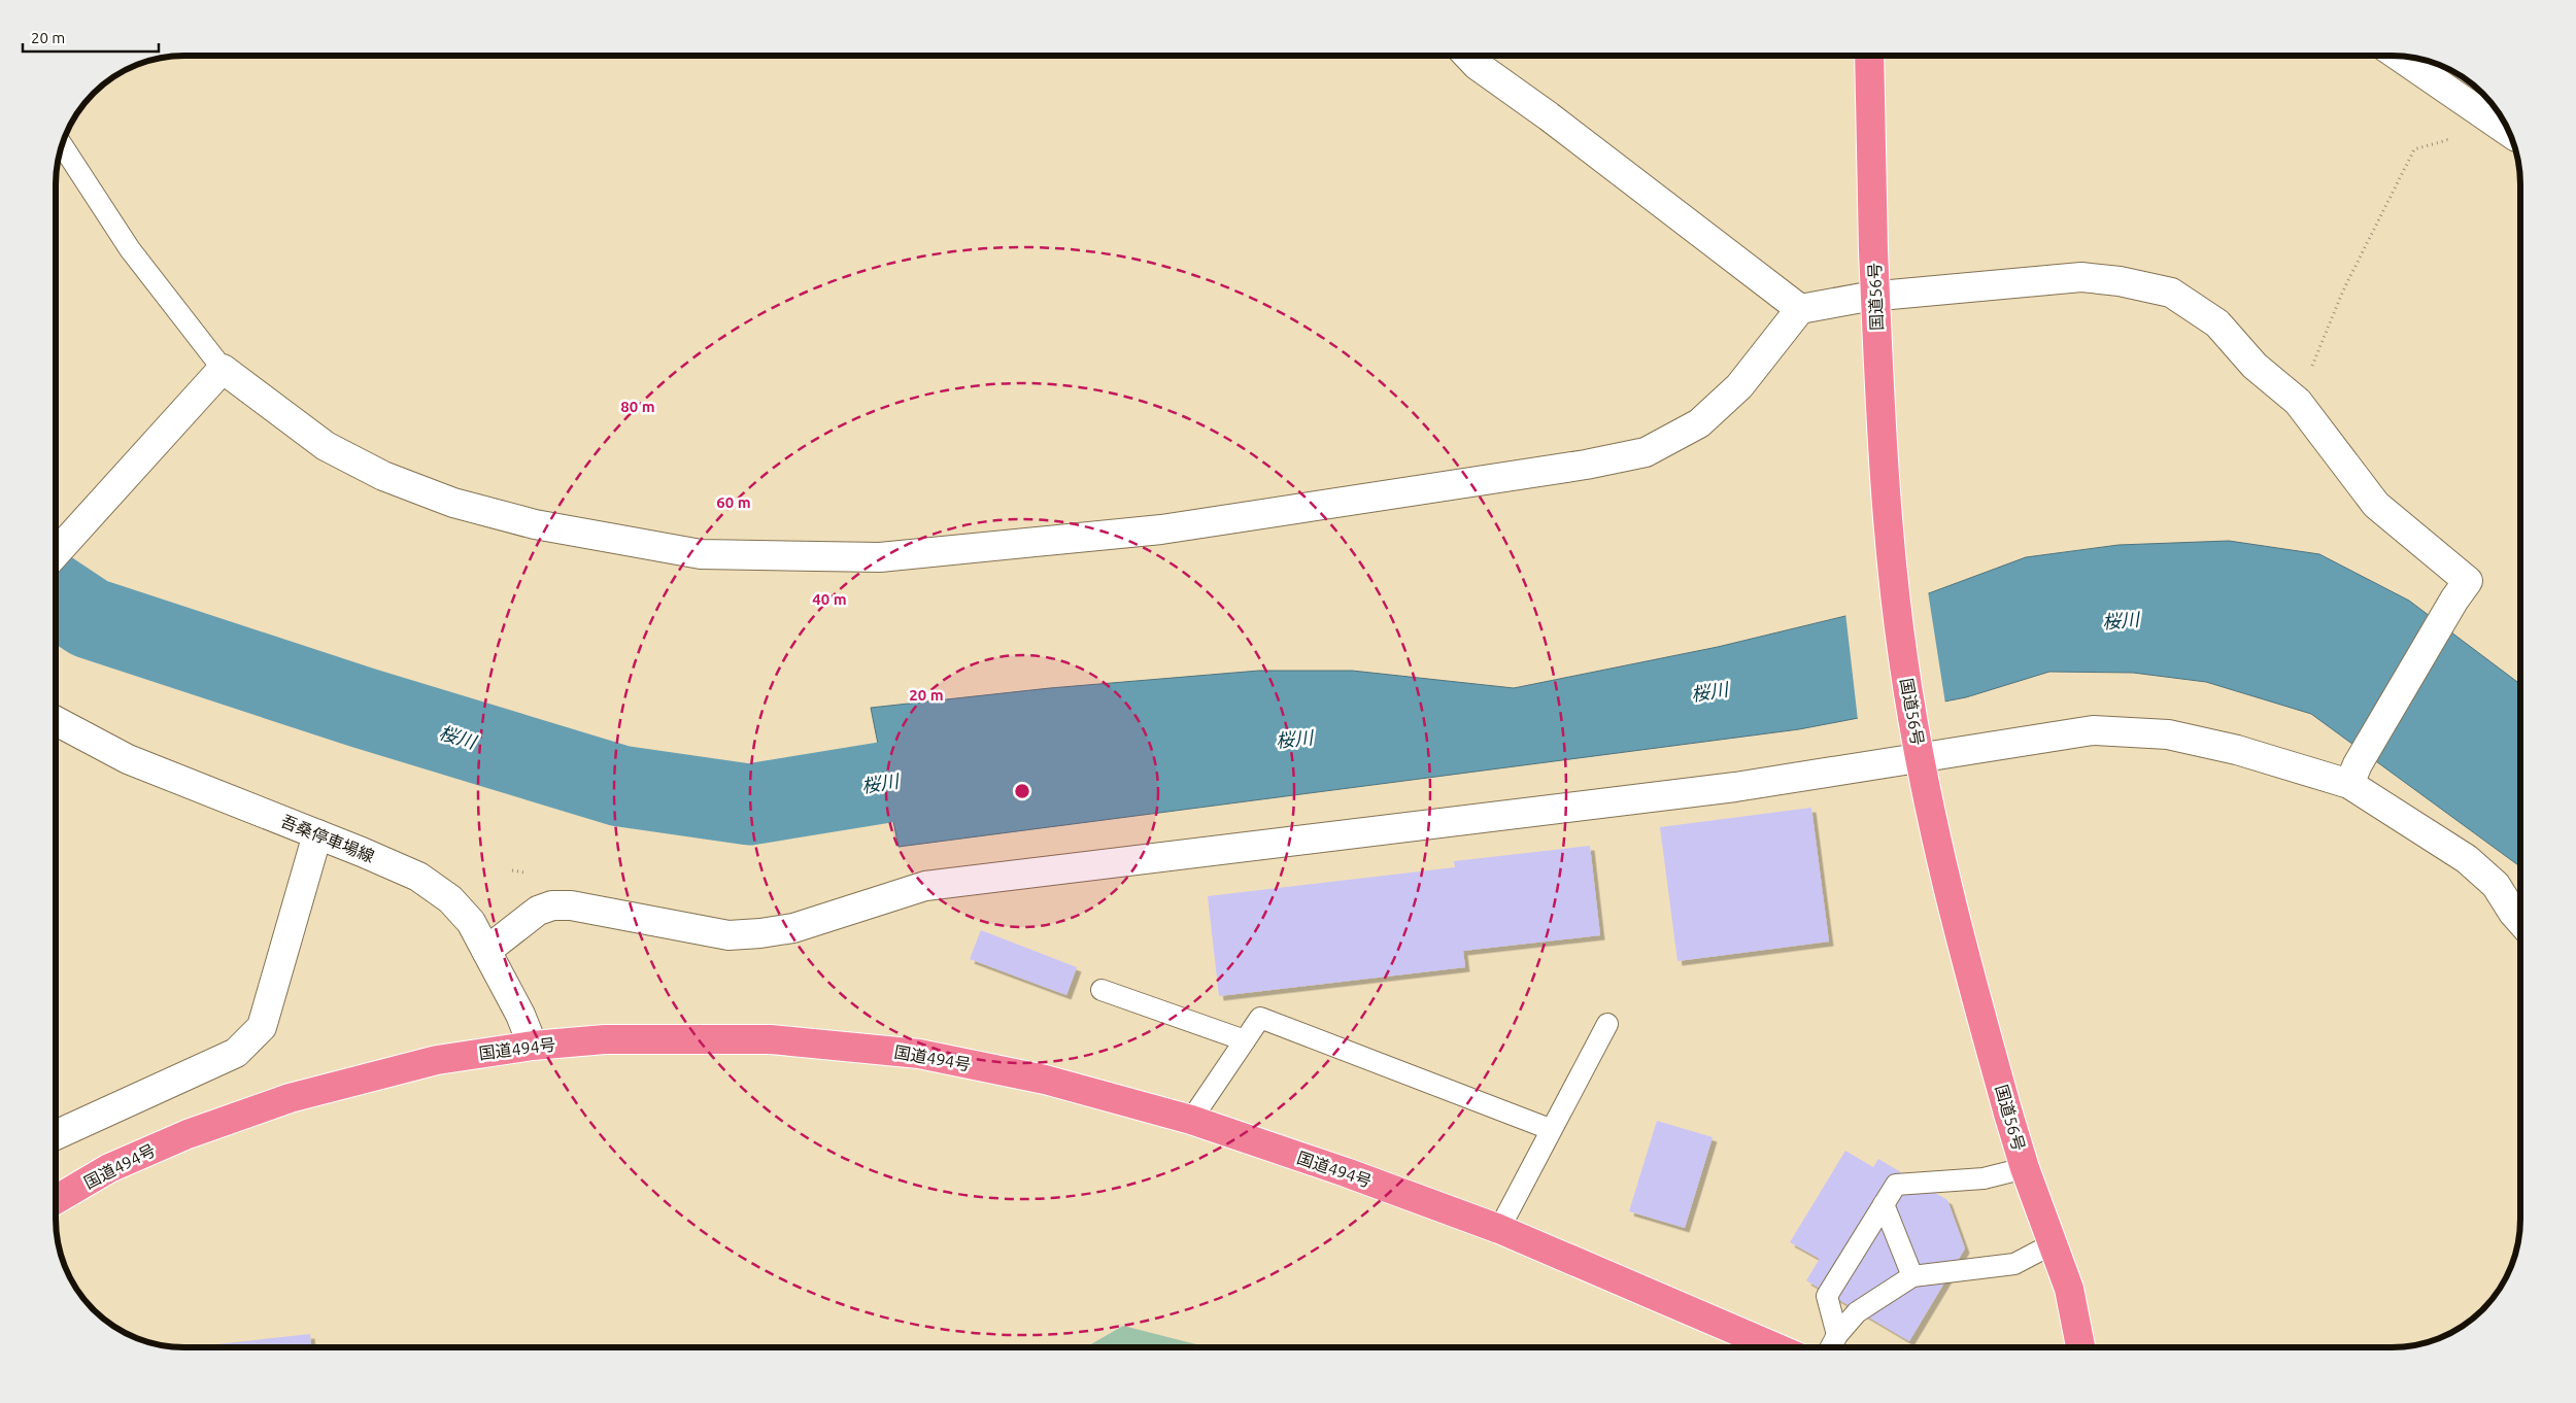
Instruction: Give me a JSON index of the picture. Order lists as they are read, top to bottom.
{
  "streets": {
    "highway": ["国道56号", "国道494号"],
    "street": ["吾桑停車場線"]
  },
  "crossings": [
    ["吾桑停車場線", "国道494号"]
  ],
  "water": ["桜川"],
  "scale_bar": "20 m",
  "rings": [
    "80 m",
    "60 m",
    "40 m",
    "20 m"
  ]
}
